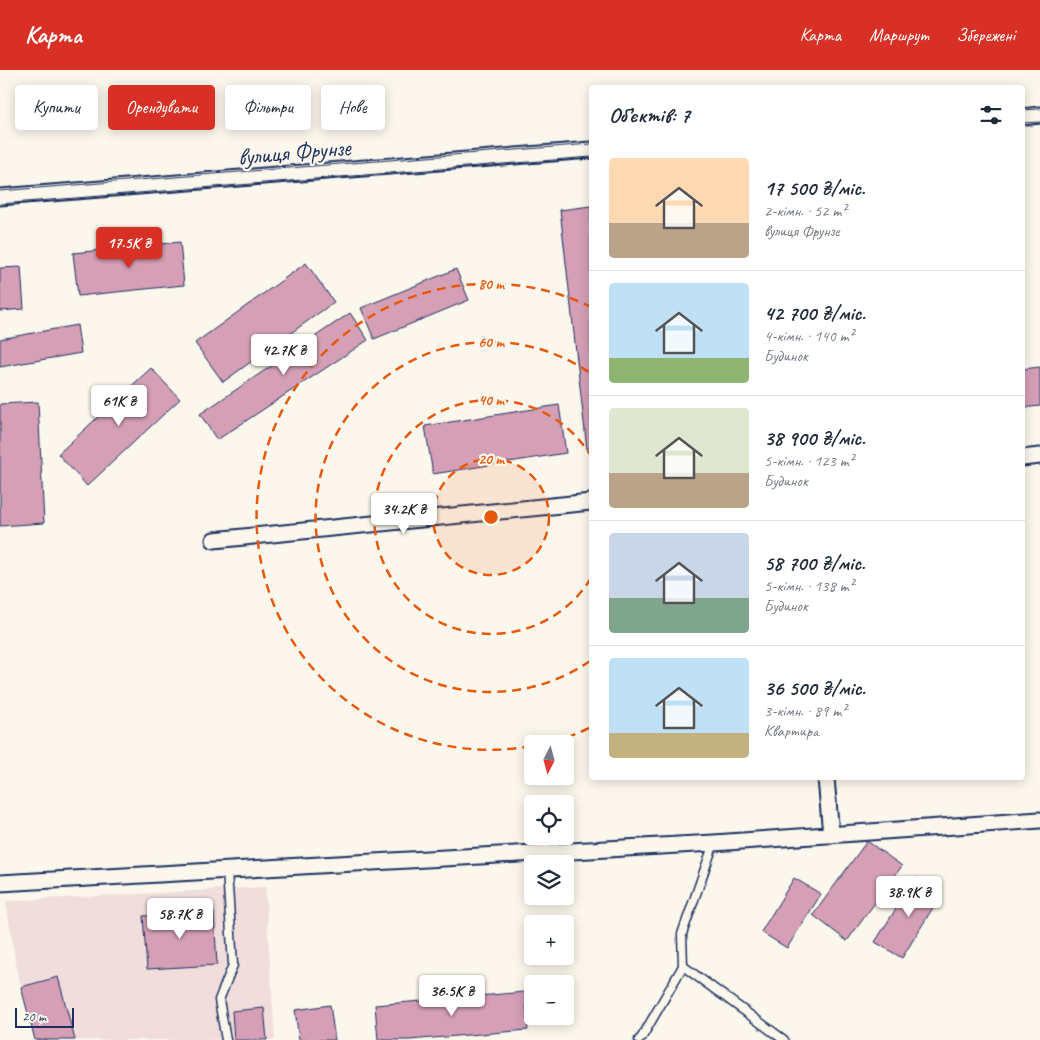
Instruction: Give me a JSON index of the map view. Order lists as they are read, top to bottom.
{
  "streets": {
    "street": ["вулиця Фрунзе"]
  },
  "scale_bar": "20 m",
  "north": "bottom",
  "page": {
    "header": "Карта",
    "nav": ["Карта", "Маршрут", "Збережені"],
    "chip": [
      "Купити",
      "Орендувати",
      "Фільтри",
      "Нове"
    ],
    "heading": "Об’єктів: 7",
    "list": [
      {
        "name": "17 500 ₴/міс.",
        "note": "2-кімн. · 52 m² · вулиця Фрунзе"
      },
      {
        "name": "42 700 ₴/міс.",
        "note": "4-кімн. · 140 m² · Будинок"
      },
      {
        "name": "38 900 ₴/міс.",
        "note": "5-кімн. · 123 m² · Будинок"
      },
      {
        "name": "58 700 ₴/міс.",
        "note": "5-кімн. · 138 m² · Будинок"
      },
      {
        "name": "36 500 ₴/міс.",
        "note": "3-кімн. · 89 m² · Квартира"
      }
    ],
    "price": [
      "17.5K ₴",
      "42.7K ₴",
      "61K ₴",
      "34.2K ₴",
      "38.9K ₴",
      "58.7K ₴",
      "36.5K ₴"
    ],
    "map_buttons": ["+", "−"],
    "scale": "20 m"
  },
  "rings": [
    "80 m",
    "60 m",
    "40 m",
    "20 m"
  ]
}
